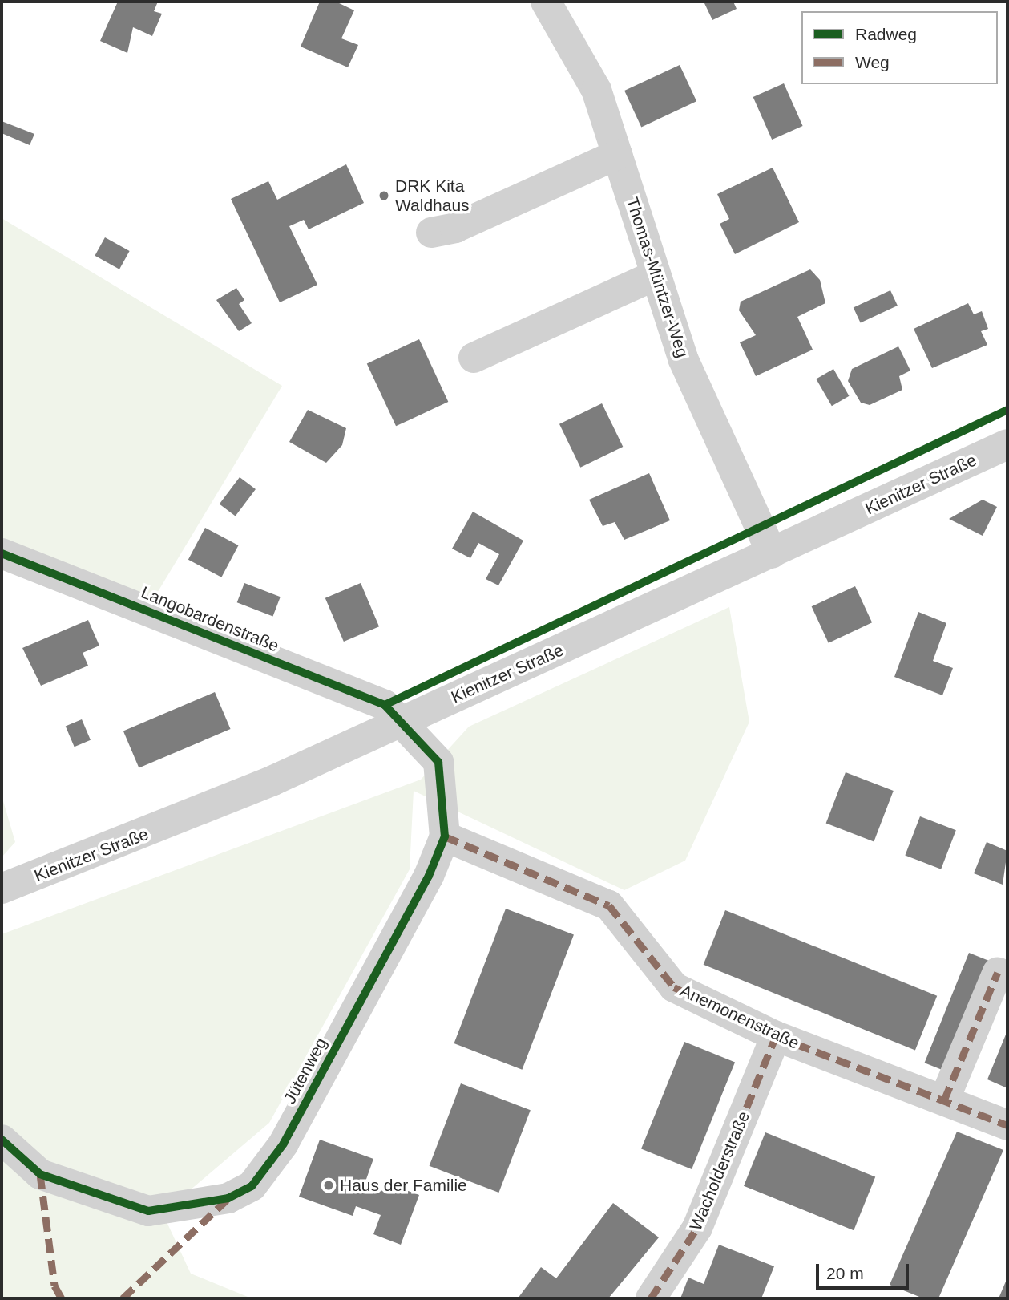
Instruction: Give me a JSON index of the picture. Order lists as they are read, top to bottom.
{
  "streets": {
    "street": [
      "Thomas-Müntzer-Weg",
      "Kienitzer Straße",
      "Langobardenstraße",
      "Anemonenstraße",
      "Jütenweg",
      "Wacholderstraße"
    ]
  },
  "crossings": [
    ["Thomas-Müntzer-Weg", "Kienitzer Straße"],
    ["Kienitzer Straße", "Langobardenstraße"],
    ["Kienitzer Straße", "Jütenweg"],
    ["Langobardenstraße", "Jütenweg"],
    ["Anemonenstraße", "Jütenweg"],
    ["Anemonenstraße", "Wacholderstraße"]
  ],
  "places": ["DRK Kita Waldhaus", "Haus der Familie"],
  "legend": ["Radweg", "Weg"],
  "scale_bar": "20 m"
}
